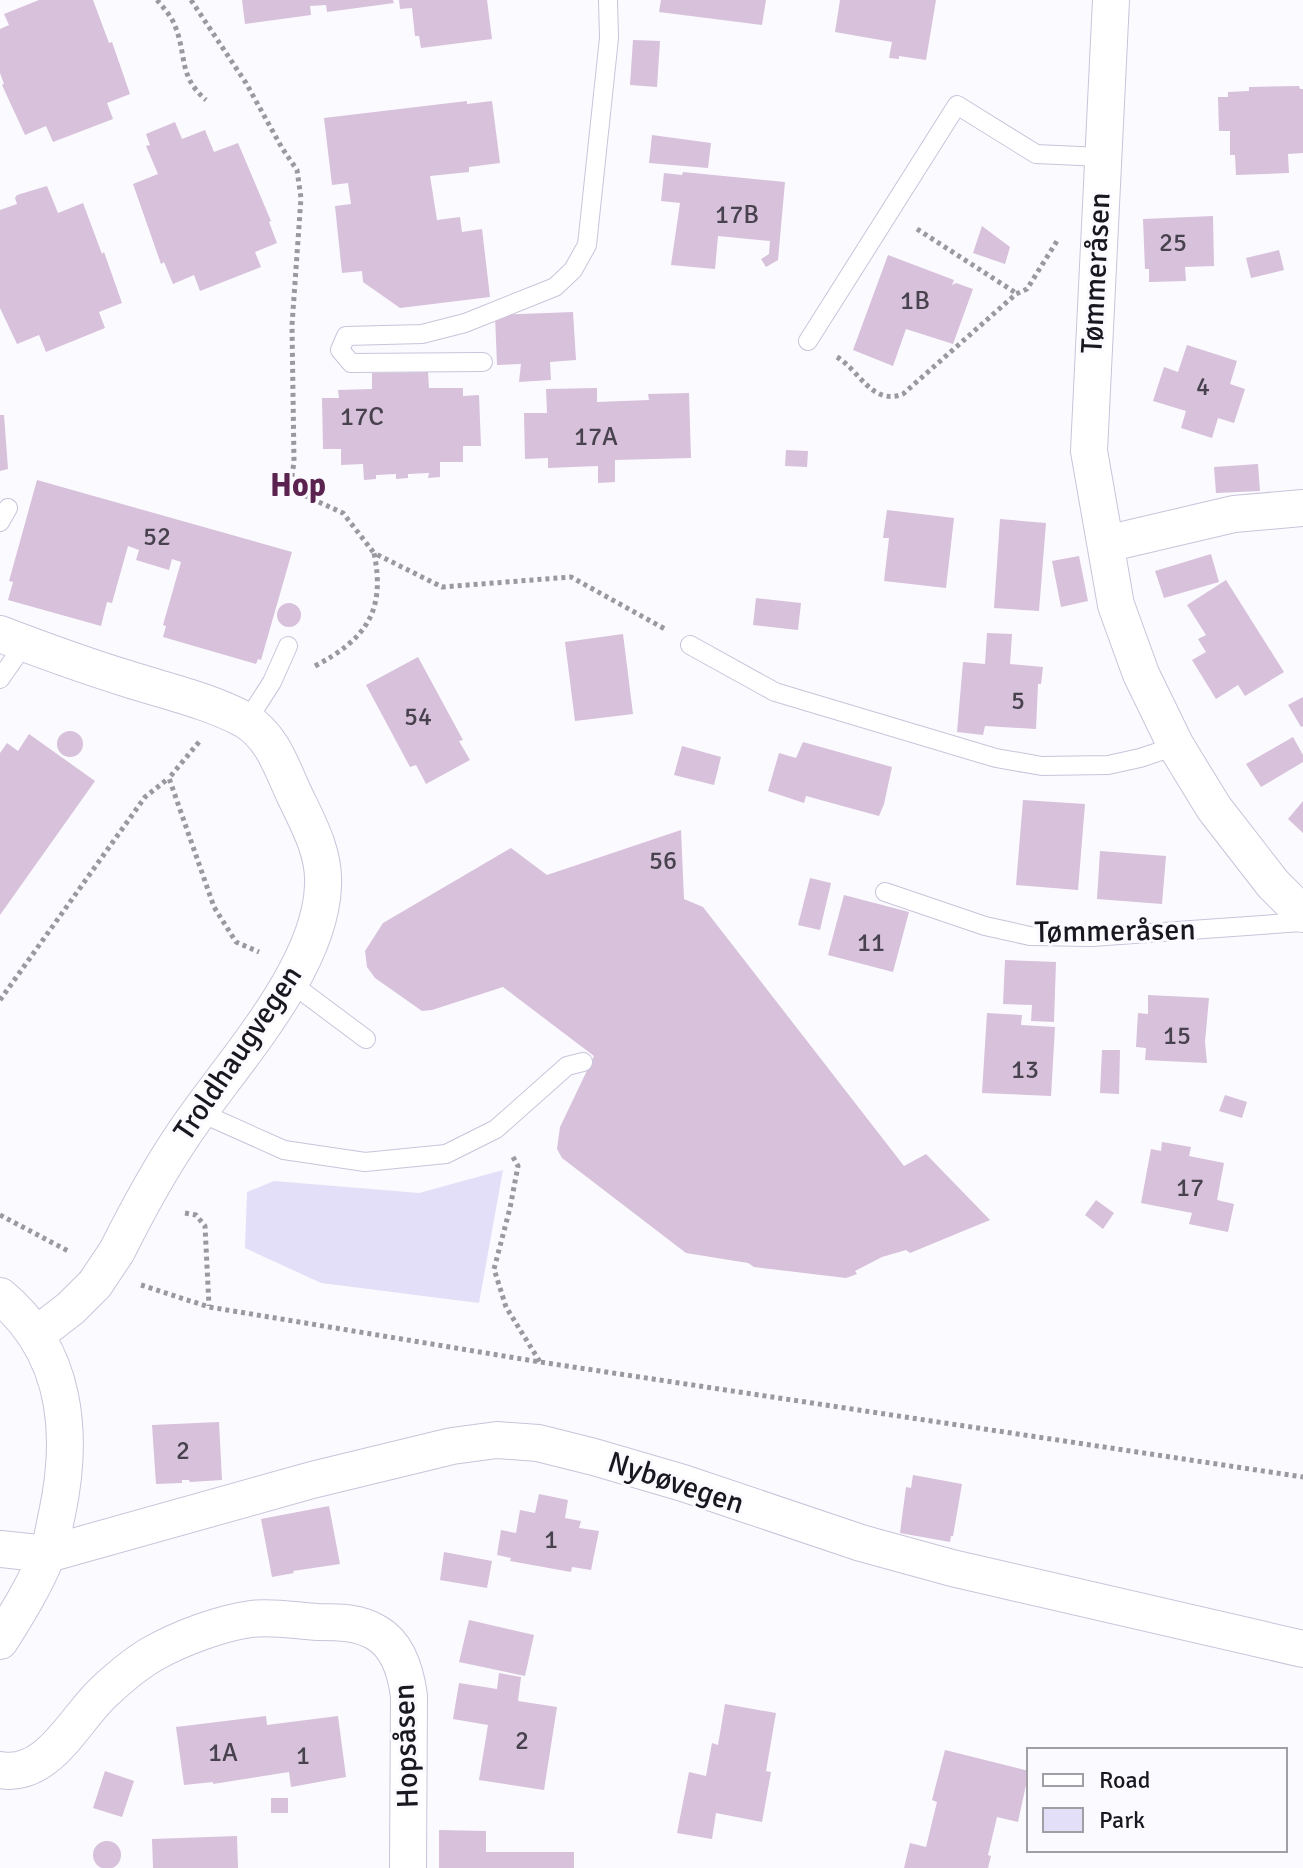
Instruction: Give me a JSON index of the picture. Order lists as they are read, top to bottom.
{
  "streets": {
    "street": [
      "Tømmeråsen",
      "Troldhaugvegen",
      "Nybøvegen",
      "Hopsåsen"
    ]
  },
  "districts": ["Hop"],
  "house_numbers": [
    "17B",
    "25",
    "1B",
    "4",
    "17C",
    "17A",
    "52",
    "5",
    "54",
    "56",
    "11",
    "15",
    "13",
    "17",
    "2",
    "1",
    "2",
    "1A",
    "1"
  ],
  "legend": ["Road", "Park"]
}
